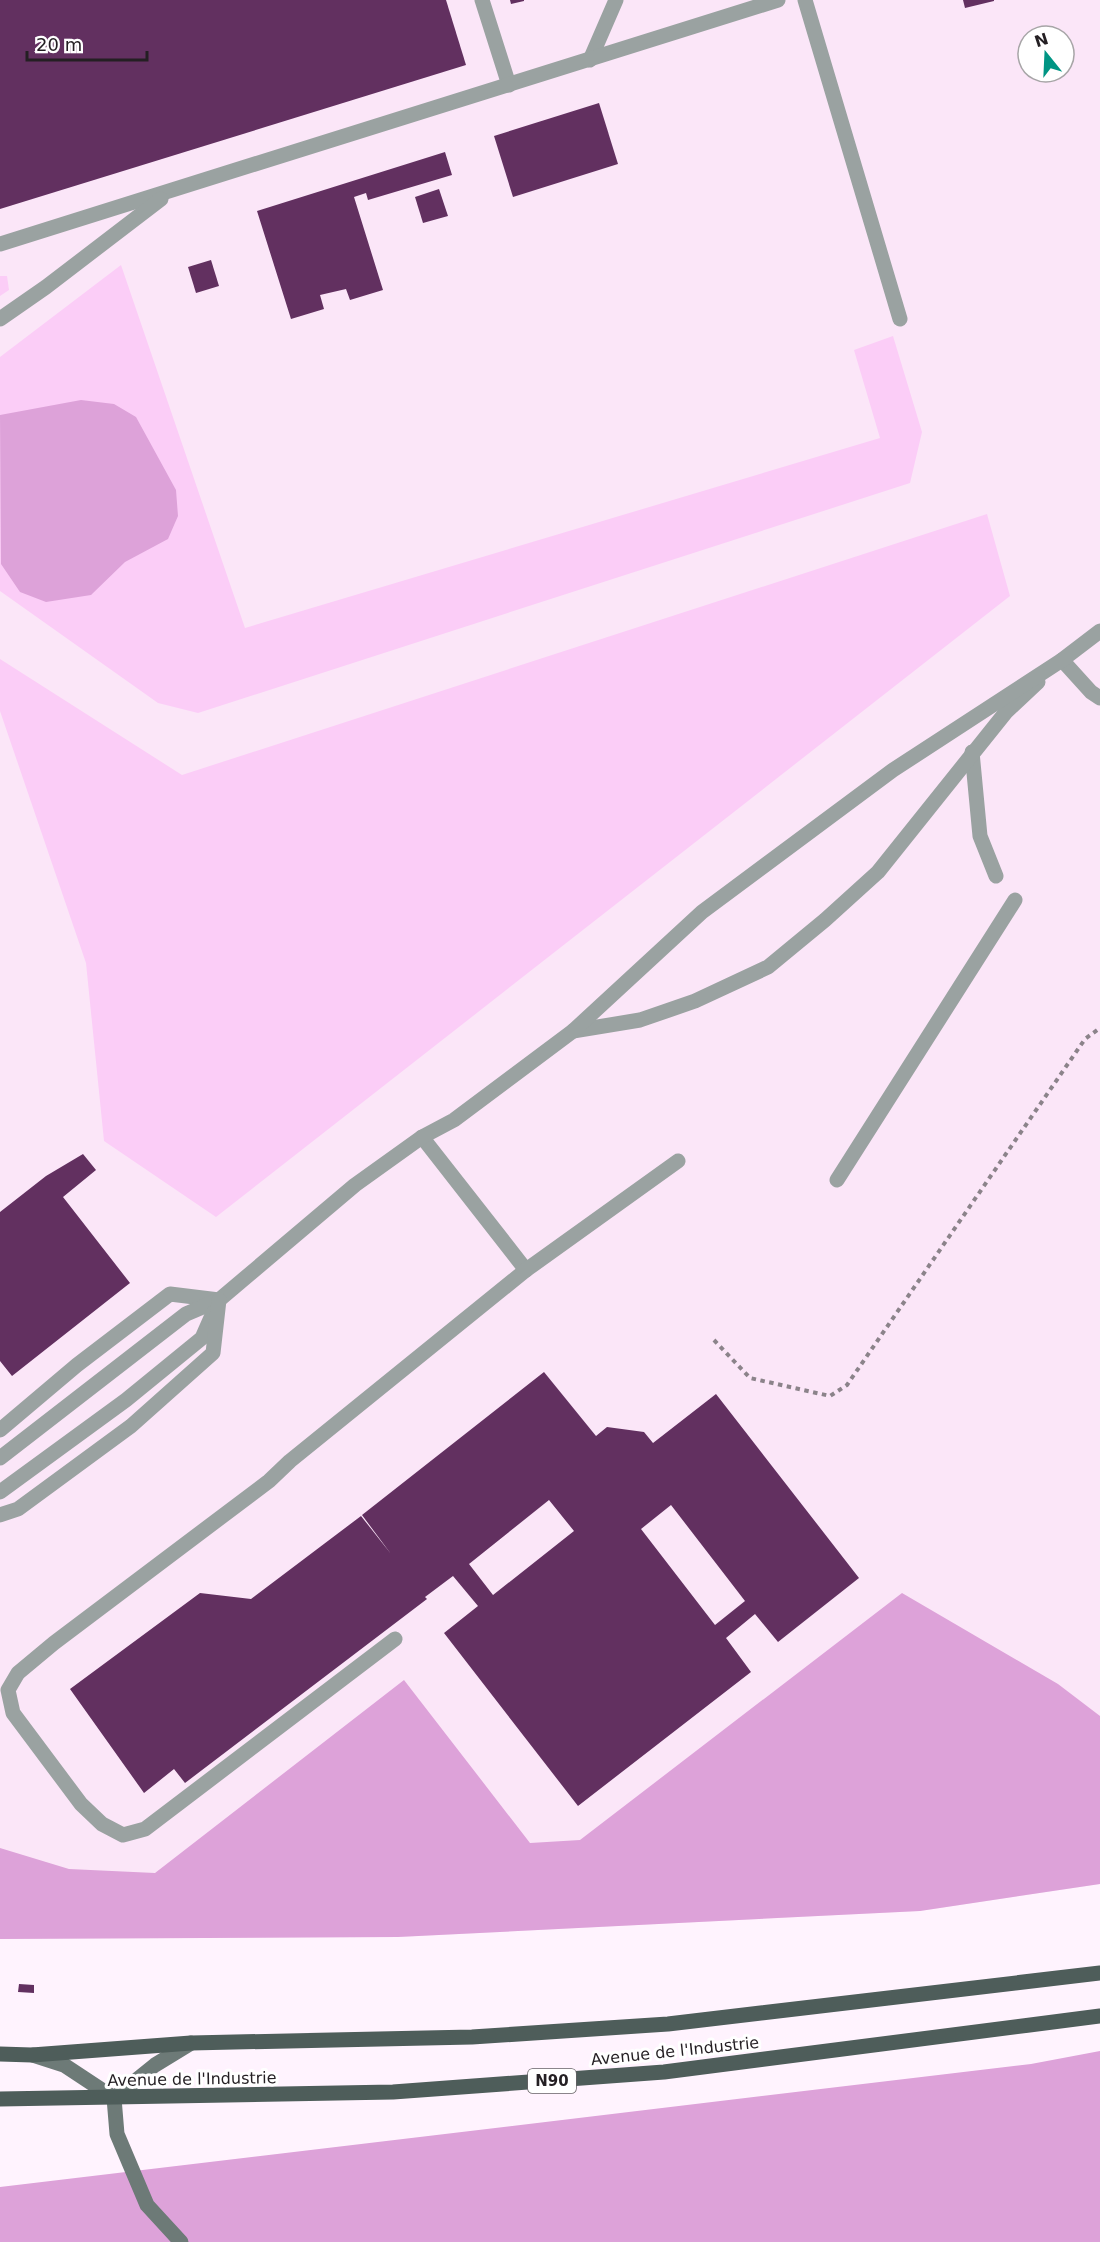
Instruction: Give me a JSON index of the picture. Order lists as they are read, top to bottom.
{
  "streets": {
    "main road": ["Avenue de l'Industrie", "N90"]
  },
  "scale_bar": "20 m",
  "north": "top"
}
